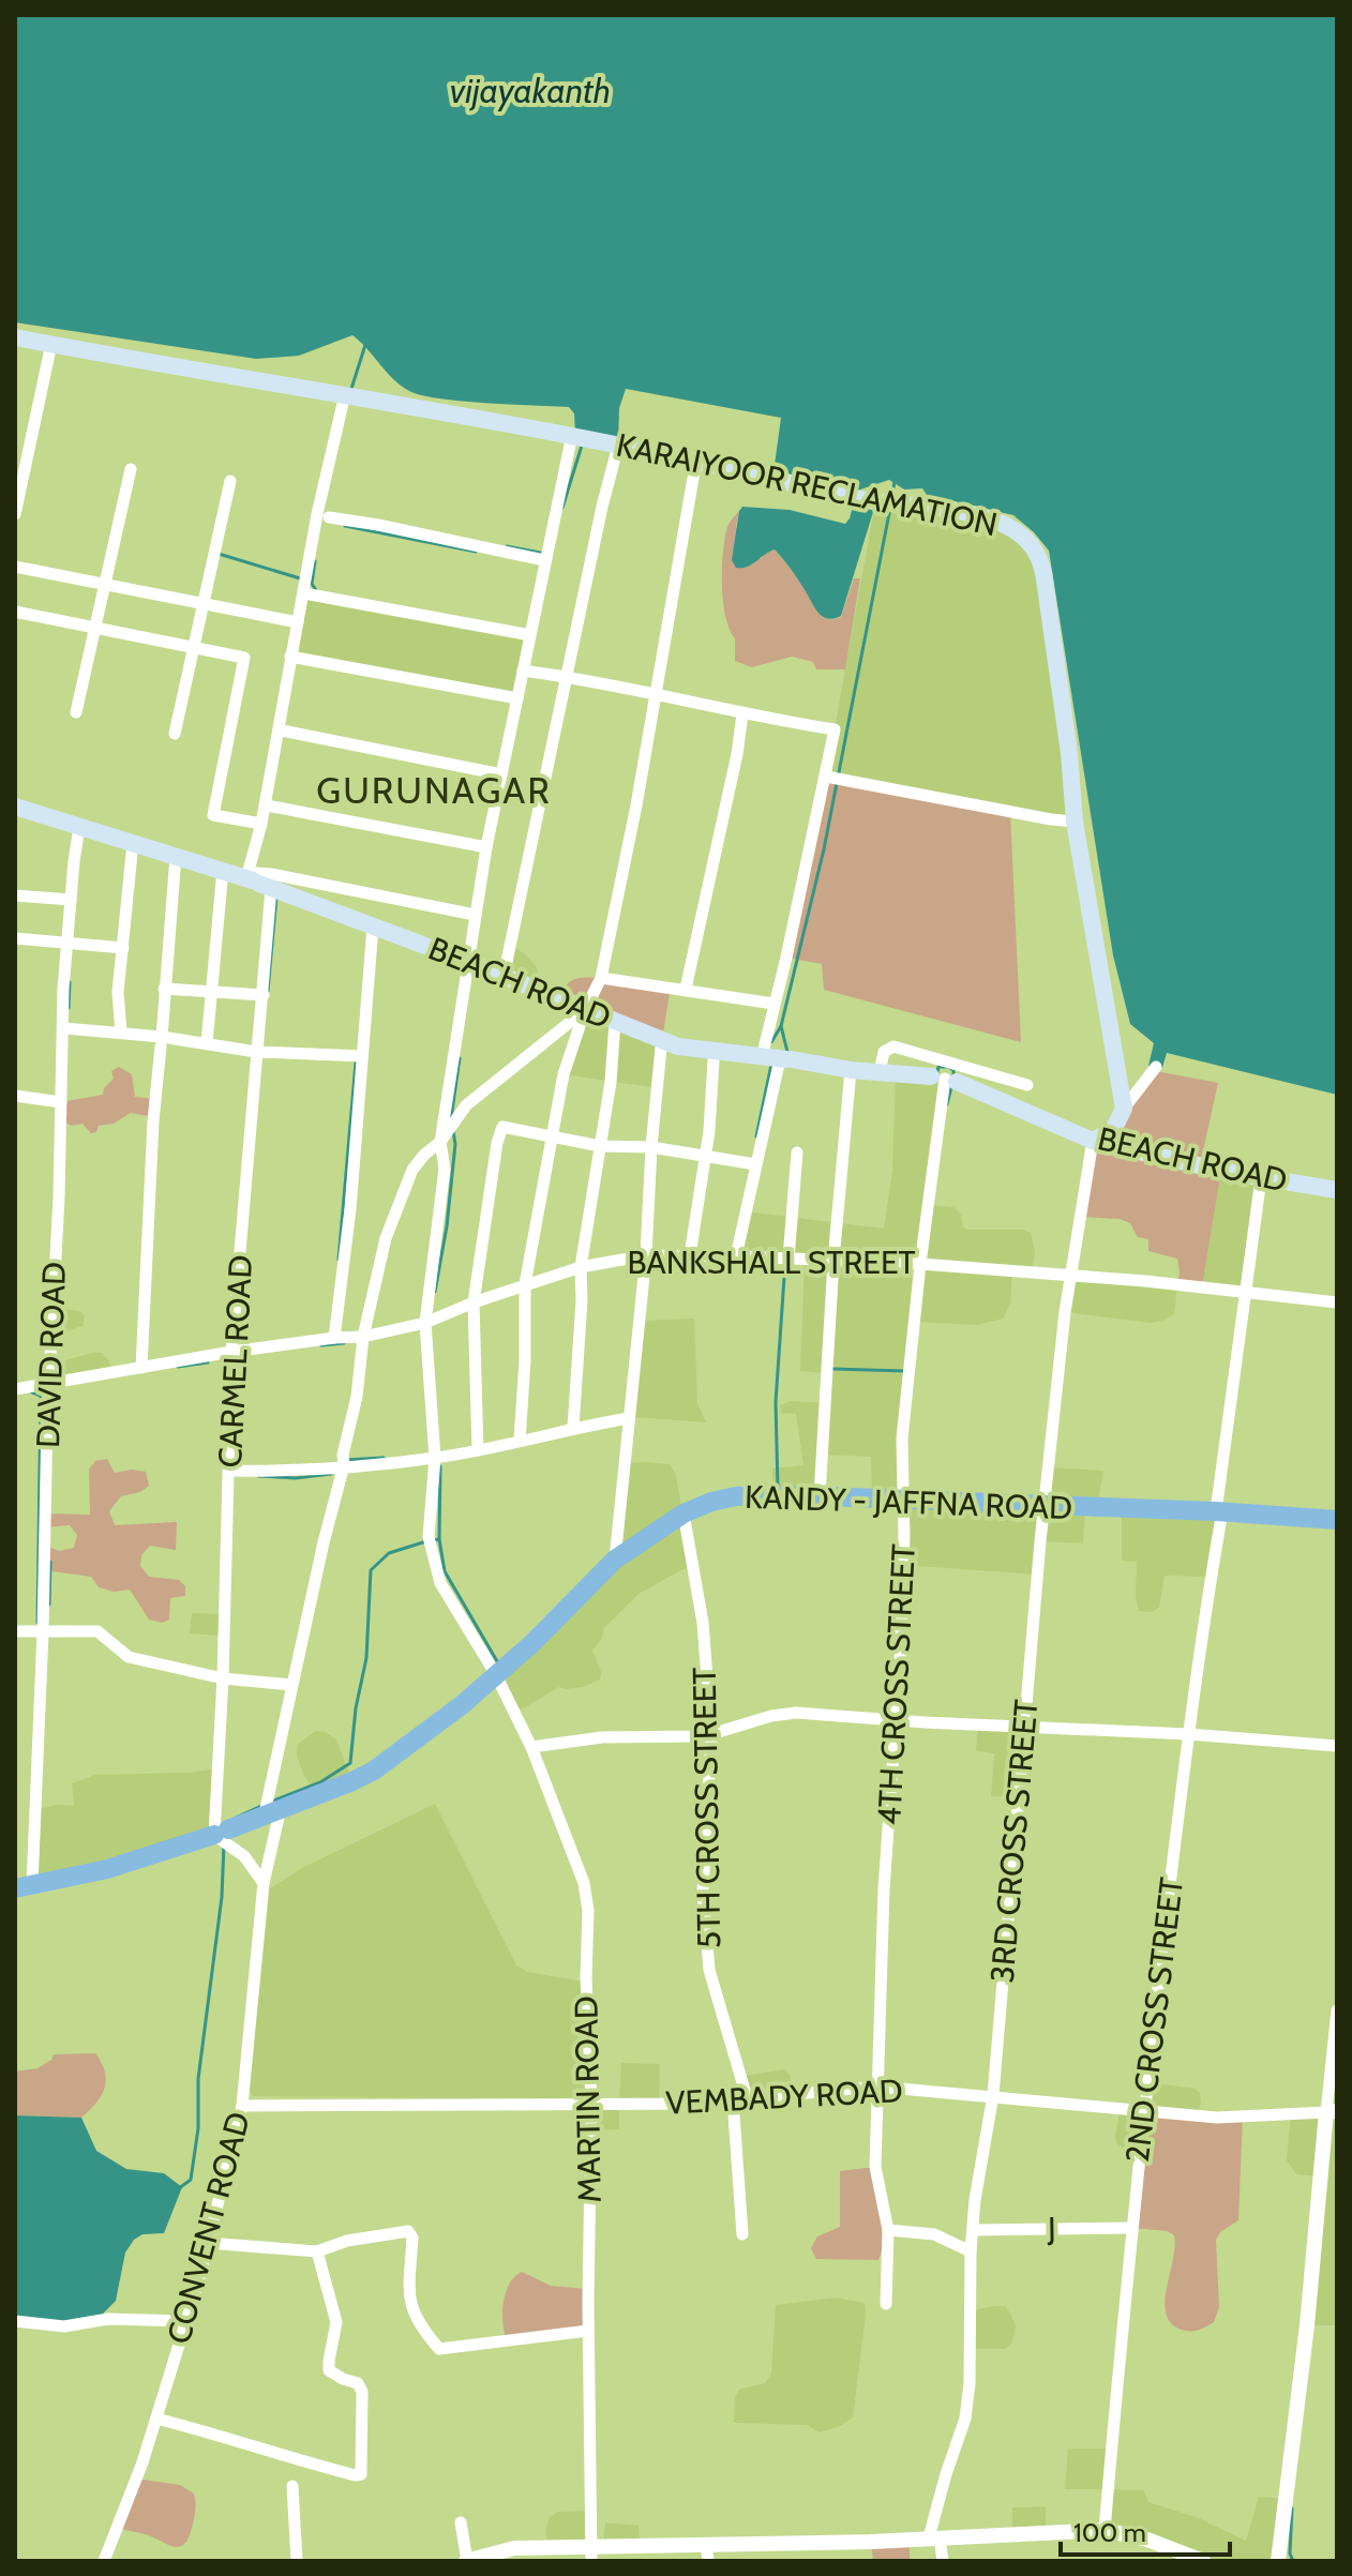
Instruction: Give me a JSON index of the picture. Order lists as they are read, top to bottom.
{
  "streets": {
    "highway": ["KANDY - JAFFNA ROAD"],
    "main road": ["KARAIYOOR RECLAMATION", "BEACH ROAD"],
    "street": [
      "BANKSHALL STREET",
      "DAVID ROAD",
      "CARMEL ROAD",
      "4TH CROSS STREET",
      "5TH CROSS STREET",
      "3RD CROSS STREET",
      "2ND CROSS STREET",
      "VEMBADY ROAD",
      "MARTIN ROAD",
      "CONVENT ROAD",
      "J"
    ]
  },
  "crossings": [
    ["KARAIYOOR RECLAMATION", "CARMEL ROAD"],
    ["KARAIYOOR RECLAMATION", "MARTIN ROAD"],
    ["BEACH ROAD", "DAVID ROAD"],
    ["BEACH ROAD", "CARMEL ROAD"],
    ["BEACH ROAD", "4TH CROSS STREET"],
    ["BEACH ROAD", "3RD CROSS STREET"],
    ["BEACH ROAD", "2ND CROSS STREET"],
    ["BEACH ROAD", "MARTIN ROAD"],
    ["BEACH ROAD", "CONVENT ROAD"],
    ["BANKSHALL STREET", "DAVID ROAD"],
    ["BANKSHALL STREET", "CARMEL ROAD"],
    ["BANKSHALL STREET", "4TH CROSS STREET"],
    ["BANKSHALL STREET", "3RD CROSS STREET"],
    ["BANKSHALL STREET", "2ND CROSS STREET"],
    ["BANKSHALL STREET", "MARTIN ROAD"],
    ["BANKSHALL STREET", "CONVENT ROAD"],
    ["DAVID ROAD", "KANDY - JAFFNA ROAD"],
    ["CARMEL ROAD", "KANDY - JAFFNA ROAD"],
    ["KANDY - JAFFNA ROAD", "4TH CROSS STREET"],
    ["KANDY - JAFFNA ROAD", "5TH CROSS STREET"],
    ["KANDY - JAFFNA ROAD", "3RD CROSS STREET"],
    ["KANDY - JAFFNA ROAD", "2ND CROSS STREET"],
    ["KANDY - JAFFNA ROAD", "MARTIN ROAD"],
    ["KANDY - JAFFNA ROAD", "CONVENT ROAD"],
    ["4TH CROSS STREET", "VEMBADY ROAD"],
    ["5TH CROSS STREET", "VEMBADY ROAD"],
    ["3RD CROSS STREET", "VEMBADY ROAD"],
    ["3RD CROSS STREET", "J"],
    ["2ND CROSS STREET", "VEMBADY ROAD"],
    ["2ND CROSS STREET", "J"],
    ["VEMBADY ROAD", "MARTIN ROAD"],
    ["VEMBADY ROAD", "CONVENT ROAD"],
    ["MARTIN ROAD", "CONVENT ROAD"]
  ],
  "districts": ["GURUNAGAR"],
  "water": ["vijayakanth"],
  "scale_bar": "100 m"
}
